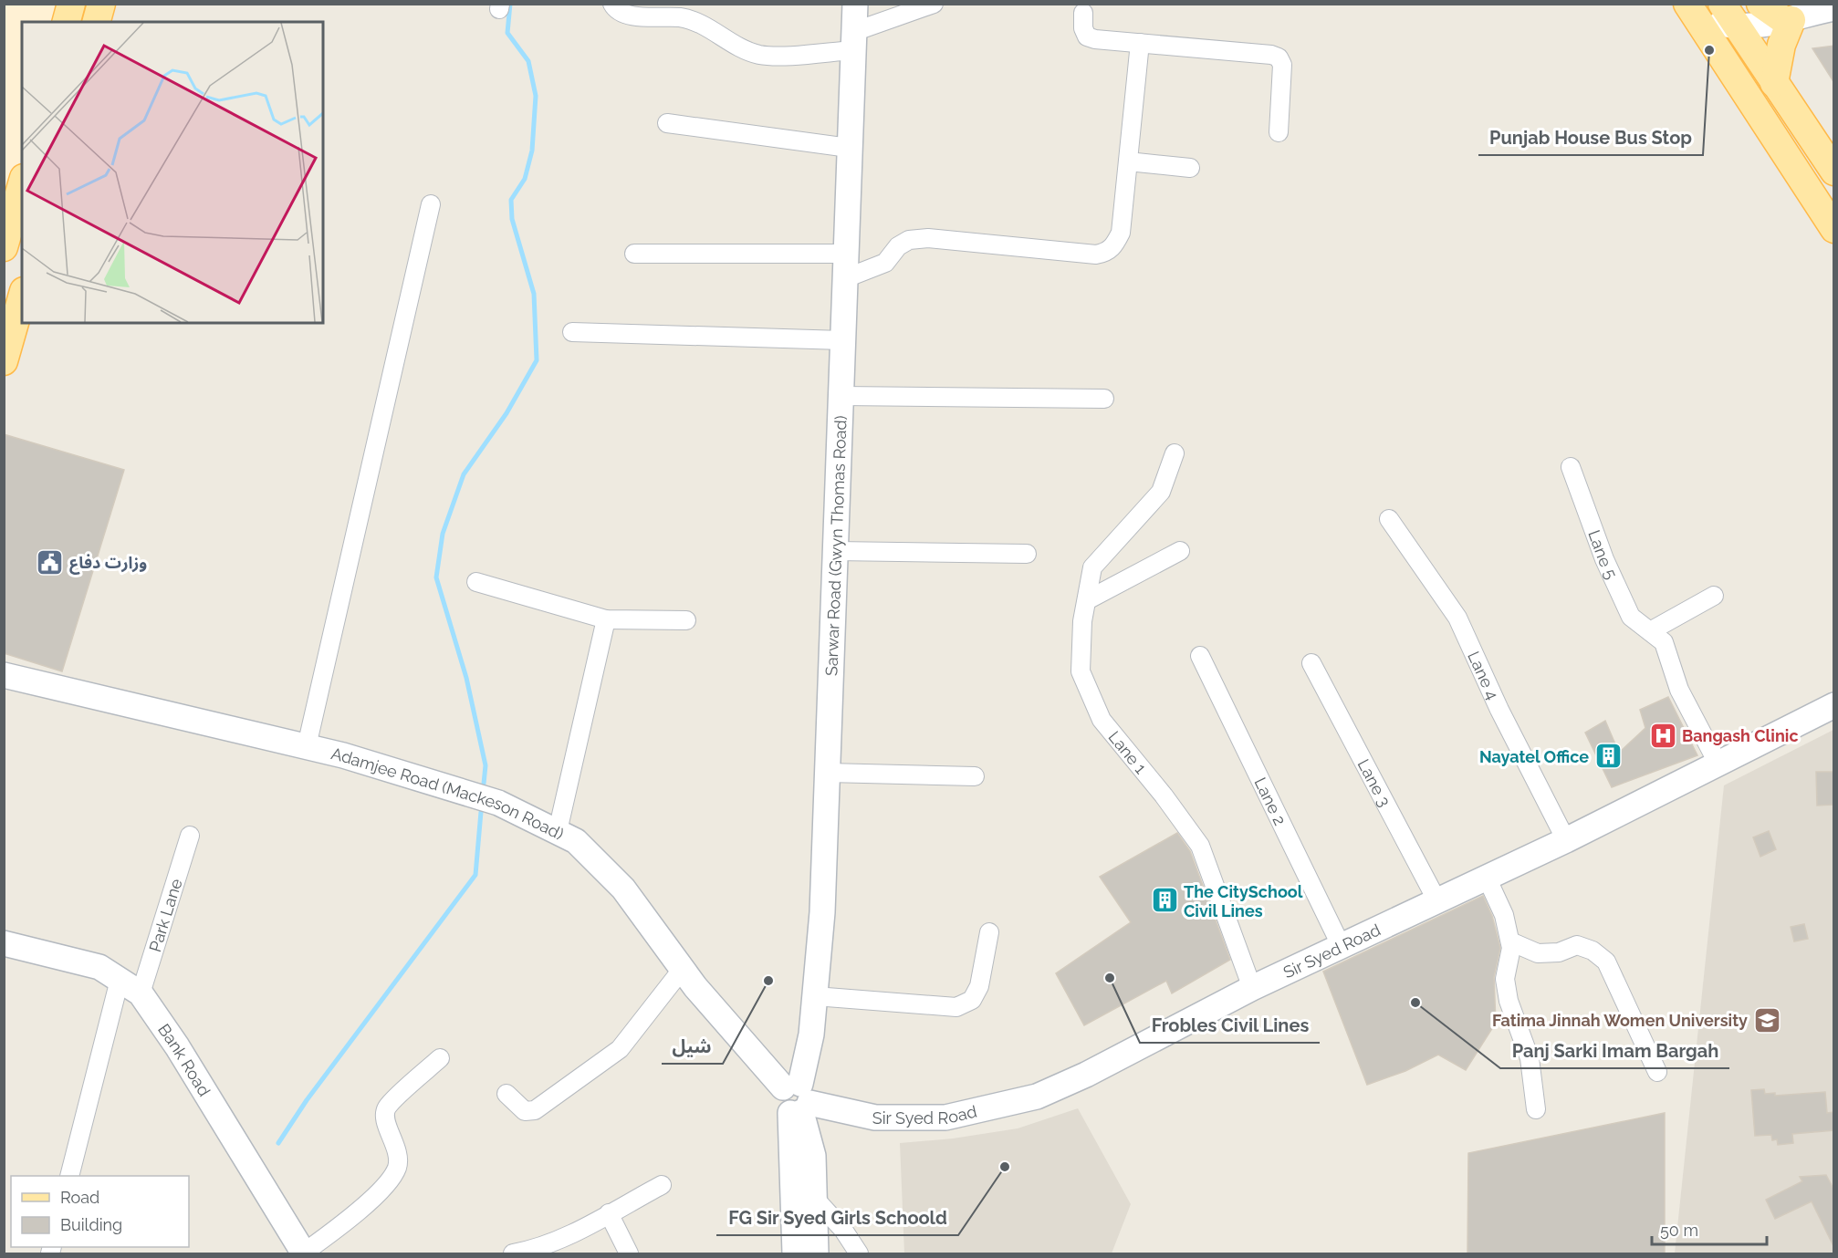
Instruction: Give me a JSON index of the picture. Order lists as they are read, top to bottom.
{
  "streets": {
    "street": [
      "Sarwar Road (Gwyn Thomas Road)",
      "Lane 5",
      "Lane 4",
      "Lane 1",
      "Lane 3",
      "Adamjee Road (Mackeson Road)",
      "Lane 2",
      "Park Lane",
      "Sir Syed Road",
      "Bank Road"
    ]
  },
  "crossings": [
    ["Sarwar Road (Gwyn Thomas Road)", "Adamjee Road (Mackeson Road)"],
    ["Sarwar Road (Gwyn Thomas Road)", "Sir Syed Road"],
    ["Lane 5", "Sir Syed Road"],
    ["Lane 4", "Sir Syed Road"],
    ["Lane 1", "Sir Syed Road"],
    ["Lane 3", "Sir Syed Road"],
    ["Adamjee Road (Mackeson Road)", "Sir Syed Road"],
    ["Lane 2", "Sir Syed Road"],
    ["Park Lane", "Bank Road"]
  ],
  "places": {
    "other": [
      "Punjab House Bus Stop",
      "Frobles Civil Lines",
      "شیل",
      "Panj Sarki Imam Bargah",
      "FG Sir Syed Girls Schoold"
    ],
    "public building": ["وزارت دفاع"],
    "hospital": ["Bangash Clinic"],
    "building": ["Nayatel Office", "The CitySchool Civil Lines"],
    "school or university": ["Fatima Jinnah Women University"]
  },
  "legend": ["Road", "Building"],
  "scale_bar": "50 m"
}
